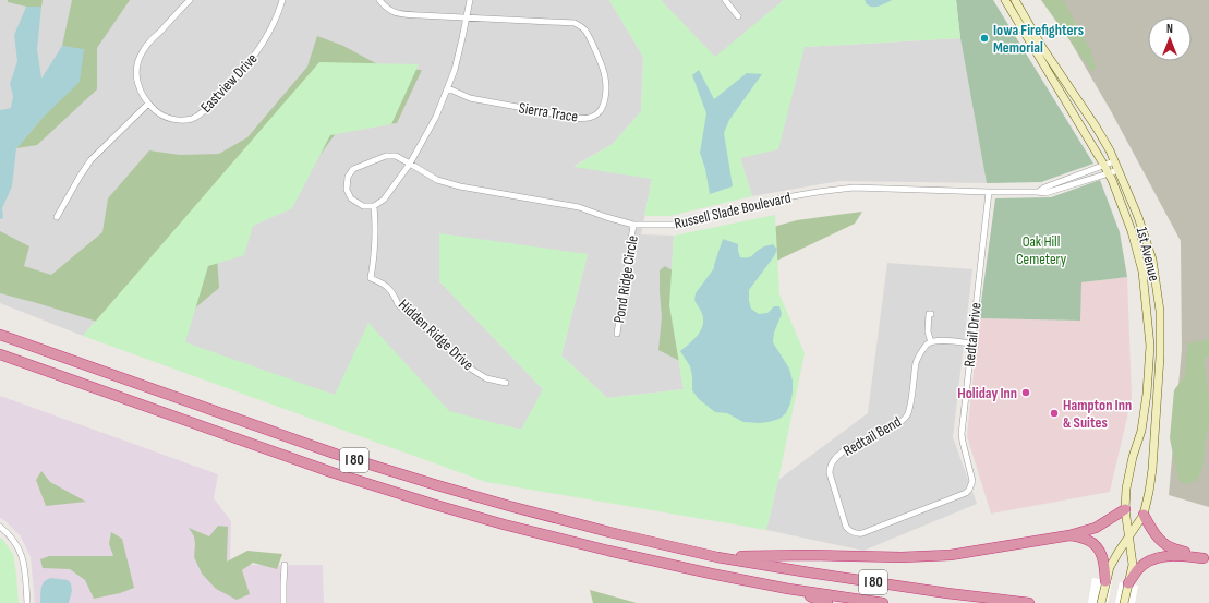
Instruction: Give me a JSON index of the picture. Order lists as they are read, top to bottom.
{
  "streets": {
    "highway": ["I 80"],
    "main road": ["1st Avenue"],
    "street": [
      "Eastview Drive",
      "Sierra Trace",
      "Russell Slade Boulevard",
      "Pond Ridge Circle",
      "Hidden Ridge Drive",
      "Redtail Drive",
      "Redtail Bend"
    ]
  },
  "crossings": [
    ["Russell Slade Boulevard", "1st Avenue"],
    ["Russell Slade Boulevard", "Pond Ridge Circle"],
    ["Russell Slade Boulevard", "Hidden Ridge Drive"],
    ["Russell Slade Boulevard", "Redtail Drive"],
    ["Redtail Drive", "Redtail Bend"]
  ],
  "parks": ["Oak Hill Cemetery"],
  "places": ["Iowa Firefighters Memorial", "Holiday Inn", "Hampton Inn & Suites"],
  "north": "top"
}
